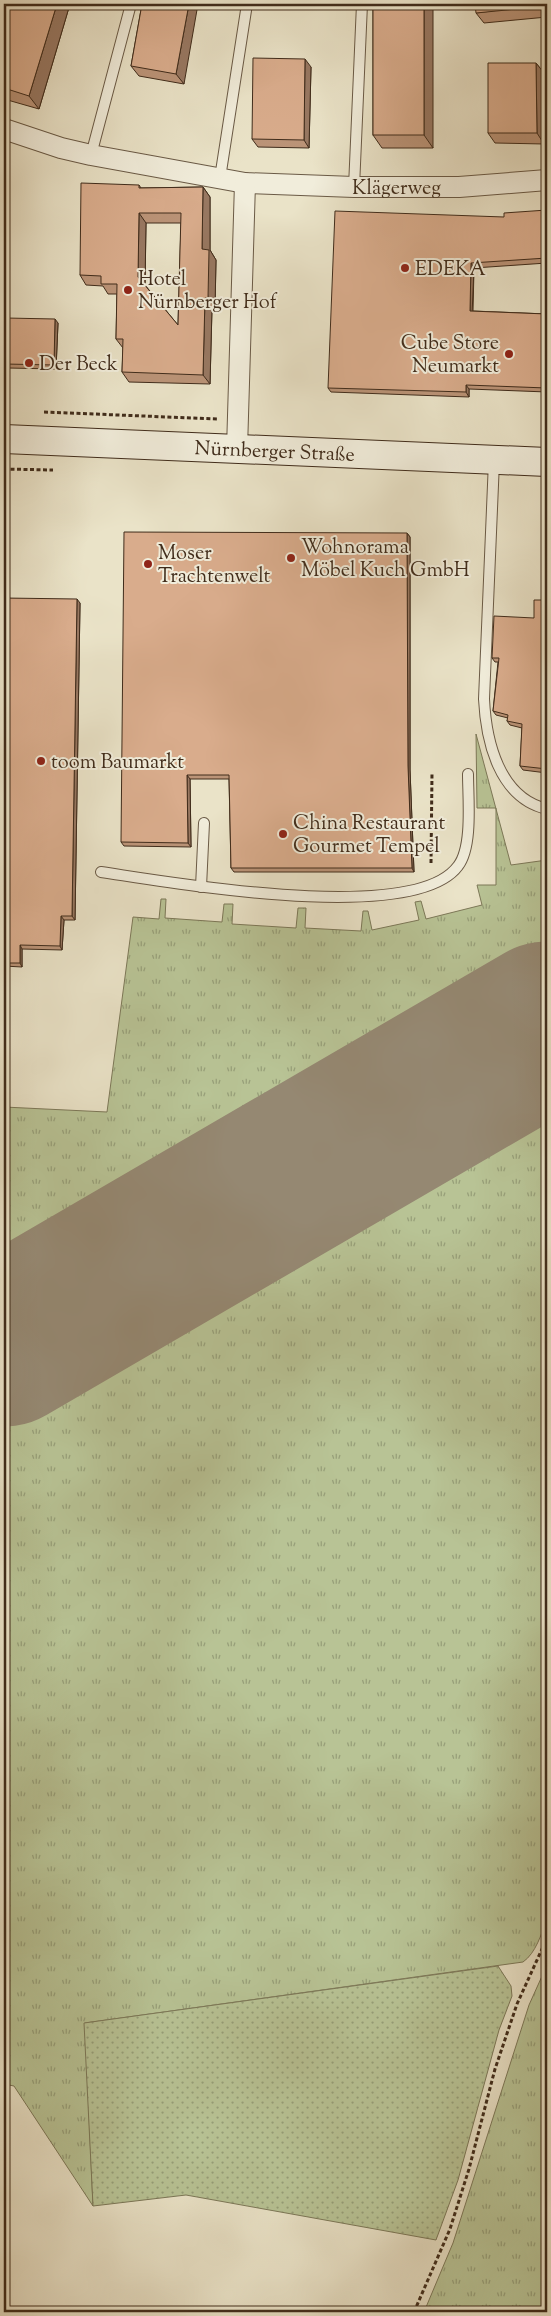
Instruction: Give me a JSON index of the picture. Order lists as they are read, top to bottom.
{
  "streets": {
    "main road": ["Nürnberger Straße"],
    "street": ["Klägerweg"]
  },
  "places": [
    "EDEKA",
    "Hotel Nürnberger Hof",
    "Cube Store Neumarkt",
    "Der Beck",
    "Wohnorama Möbel Kuch GmbH",
    "Moser Trachtenwelt",
    "toom Baumarkt",
    "China Restaurant Gourmet Tempel"
  ]
}
